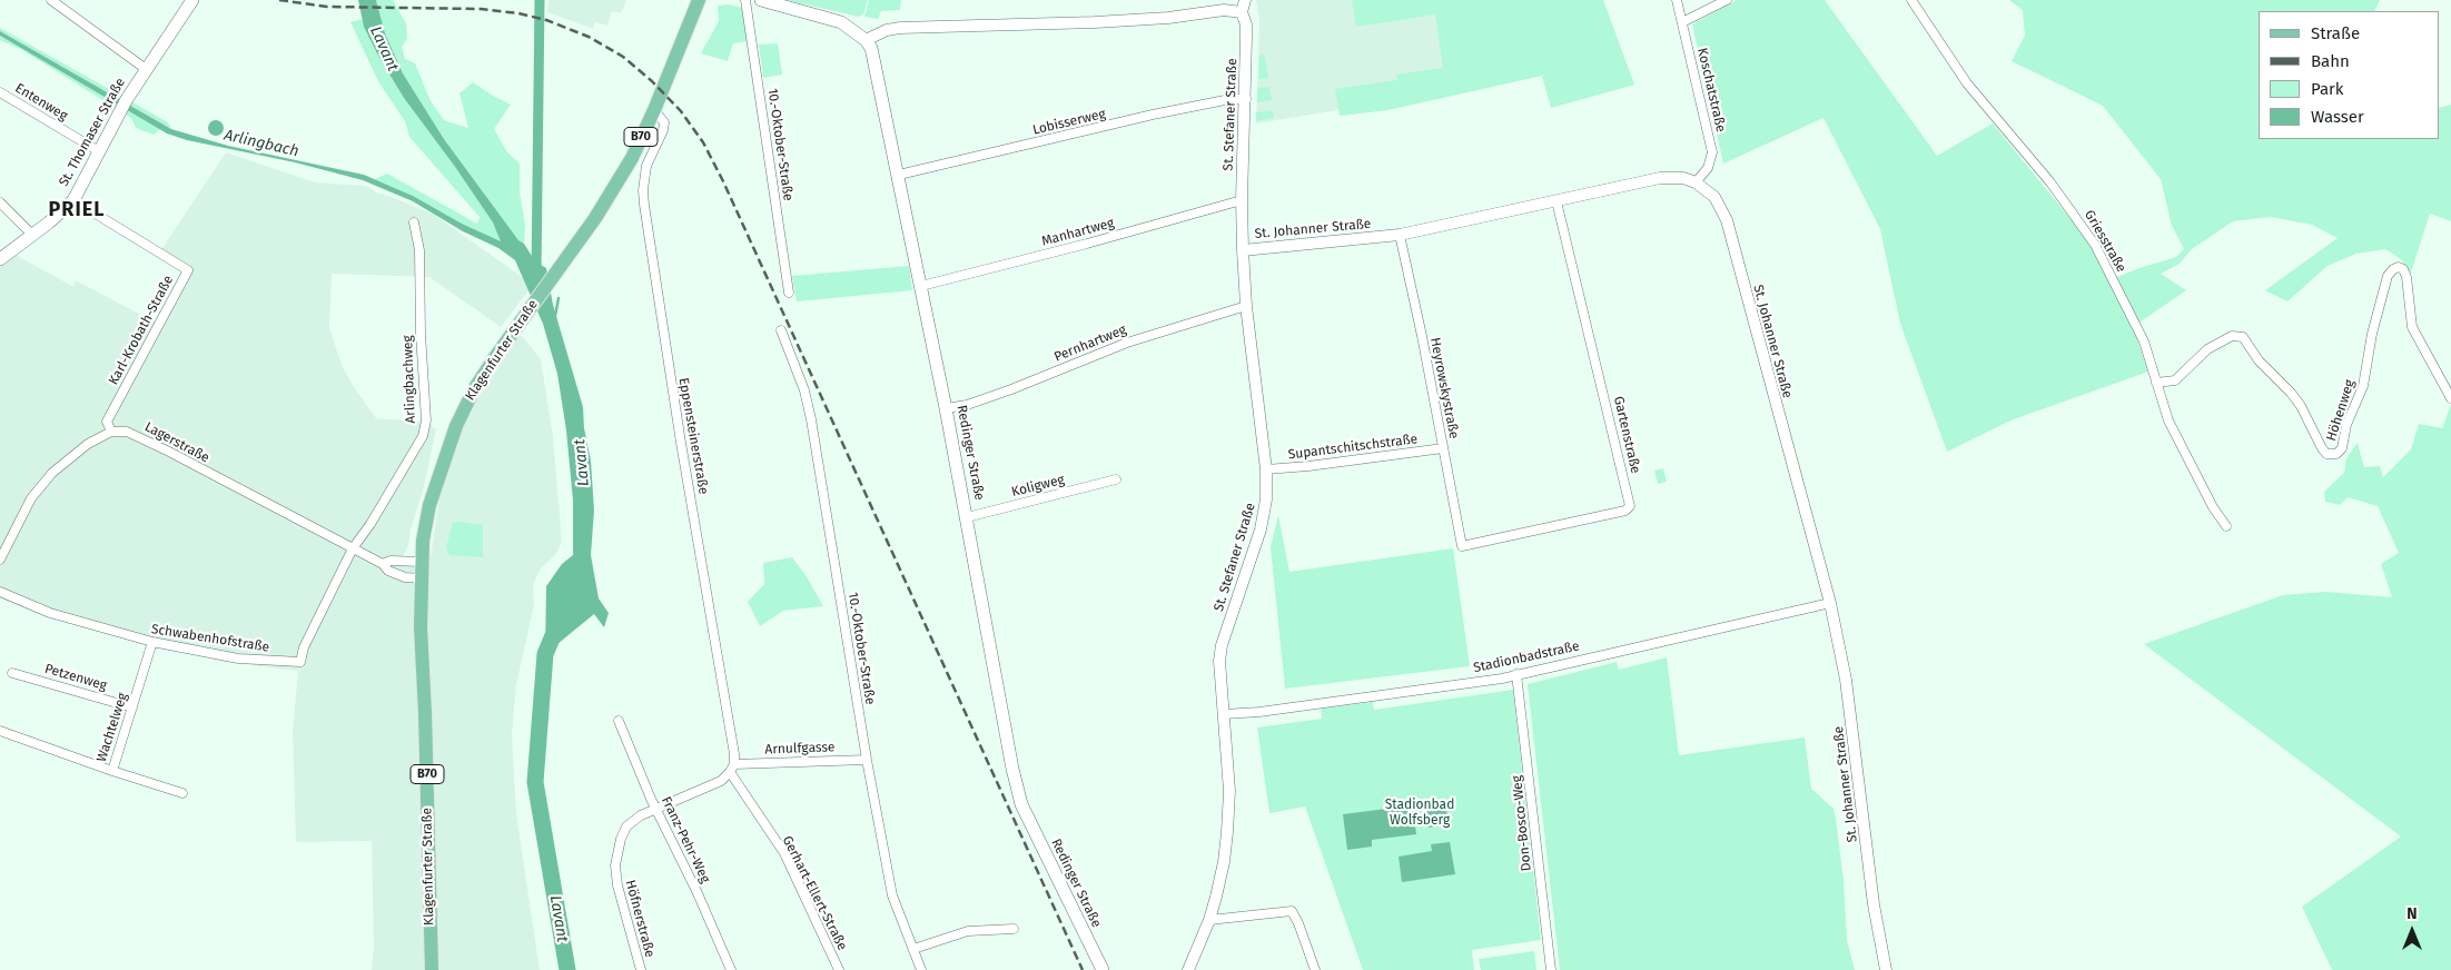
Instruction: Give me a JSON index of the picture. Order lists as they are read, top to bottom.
{
  "streets": {
    "main road": [
      "St. Thomaser Straße",
      "B70",
      "Klagenfurter Straße",
      "Redinger Straße"
    ],
    "street": [
      "Koschatstraße",
      "Entenweg",
      "St. Stefaner Straße",
      "Lobisserweg",
      "10.-Oktober-Straße",
      "St. Johanner Straße",
      "Manhartweg",
      "Griesstraße",
      "Karl-Krobath-Straße",
      "Pernhartweg",
      "Arlingbachweg",
      "Heyrowskystraße",
      "Höhenweg",
      "Gartenstraße",
      "Eppensteinerstraße",
      "Lagerstraße",
      "Supantschitschstraße",
      "Koligweg",
      "Schwabenhofstraße",
      "Stadionbadstraße",
      "Petzenweg",
      "Wachtelweg",
      "Arnulfgasse",
      "Don-Bosco-Weg",
      "Franz-Pehr-Weg",
      "Gerhart-Ellert-Straße",
      "Höfnerstraße"
    ]
  },
  "crossings": [
    ["Koschatstraße", "St. Johanner Straße"],
    ["Entenweg", "St. Thomaser Straße"],
    ["St. Stefaner Straße", "Lobisserweg"],
    ["St. Stefaner Straße", "St. Johanner Straße"],
    ["St. Stefaner Straße", "Manhartweg"],
    ["St. Stefaner Straße", "Pernhartweg"],
    ["St. Stefaner Straße", "Supantschitschstraße"],
    ["St. Stefaner Straße", "Stadionbadstraße"],
    ["Lobisserweg", "Redinger Straße"],
    ["St. Thomaser Straße", "Karl-Krobath-Straße"],
    ["10.-Oktober-Straße", "Arnulfgasse"],
    ["St. Johanner Straße", "Heyrowskystraße"],
    ["St. Johanner Straße", "Gartenstraße"],
    ["St. Johanner Straße", "Stadionbadstraße"],
    ["Manhartweg", "Redinger Straße"],
    ["Griesstraße", "Höhenweg"],
    ["Karl-Krobath-Straße", "Lagerstraße"],
    ["Pernhartweg", "Redinger Straße"],
    ["Klagenfurter Straße", "Eppensteinerstraße"],
    ["Klagenfurter Straße", "Lagerstraße"],
    ["Arlingbachweg", "Lagerstraße"],
    ["Arlingbachweg", "Schwabenhofstraße"],
    ["Heyrowskystraße", "Gartenstraße"],
    ["Heyrowskystraße", "Supantschitschstraße"],
    ["Eppensteinerstraße", "Arnulfgasse"],
    ["Eppensteinerstraße", "Gerhart-Ellert-Straße"],
    ["Eppensteinerstraße", "Höfnerstraße"],
    ["Lagerstraße", "Schwabenhofstraße"],
    ["Redinger Straße", "Koligweg"],
    ["Schwabenhofstraße", "Wachtelweg"],
    ["Stadionbadstraße", "Don-Bosco-Weg"],
    ["Petzenweg", "Wachtelweg"],
    ["Arnulfgasse", "Gerhart-Ellert-Straße"],
    ["Arnulfgasse", "Höfnerstraße"],
    ["Franz-Pehr-Weg", "Höfnerstraße"],
    ["Gerhart-Ellert-Straße", "Höfnerstraße"]
  ],
  "districts": ["PRIEL"],
  "water": ["Lavant", "Arlingbach"],
  "parks": ["Stadionbad Wolfsberg"],
  "legend": [
    "Straße",
    "Bahn",
    "Park",
    "Wasser"
  ],
  "north": "top"
}
